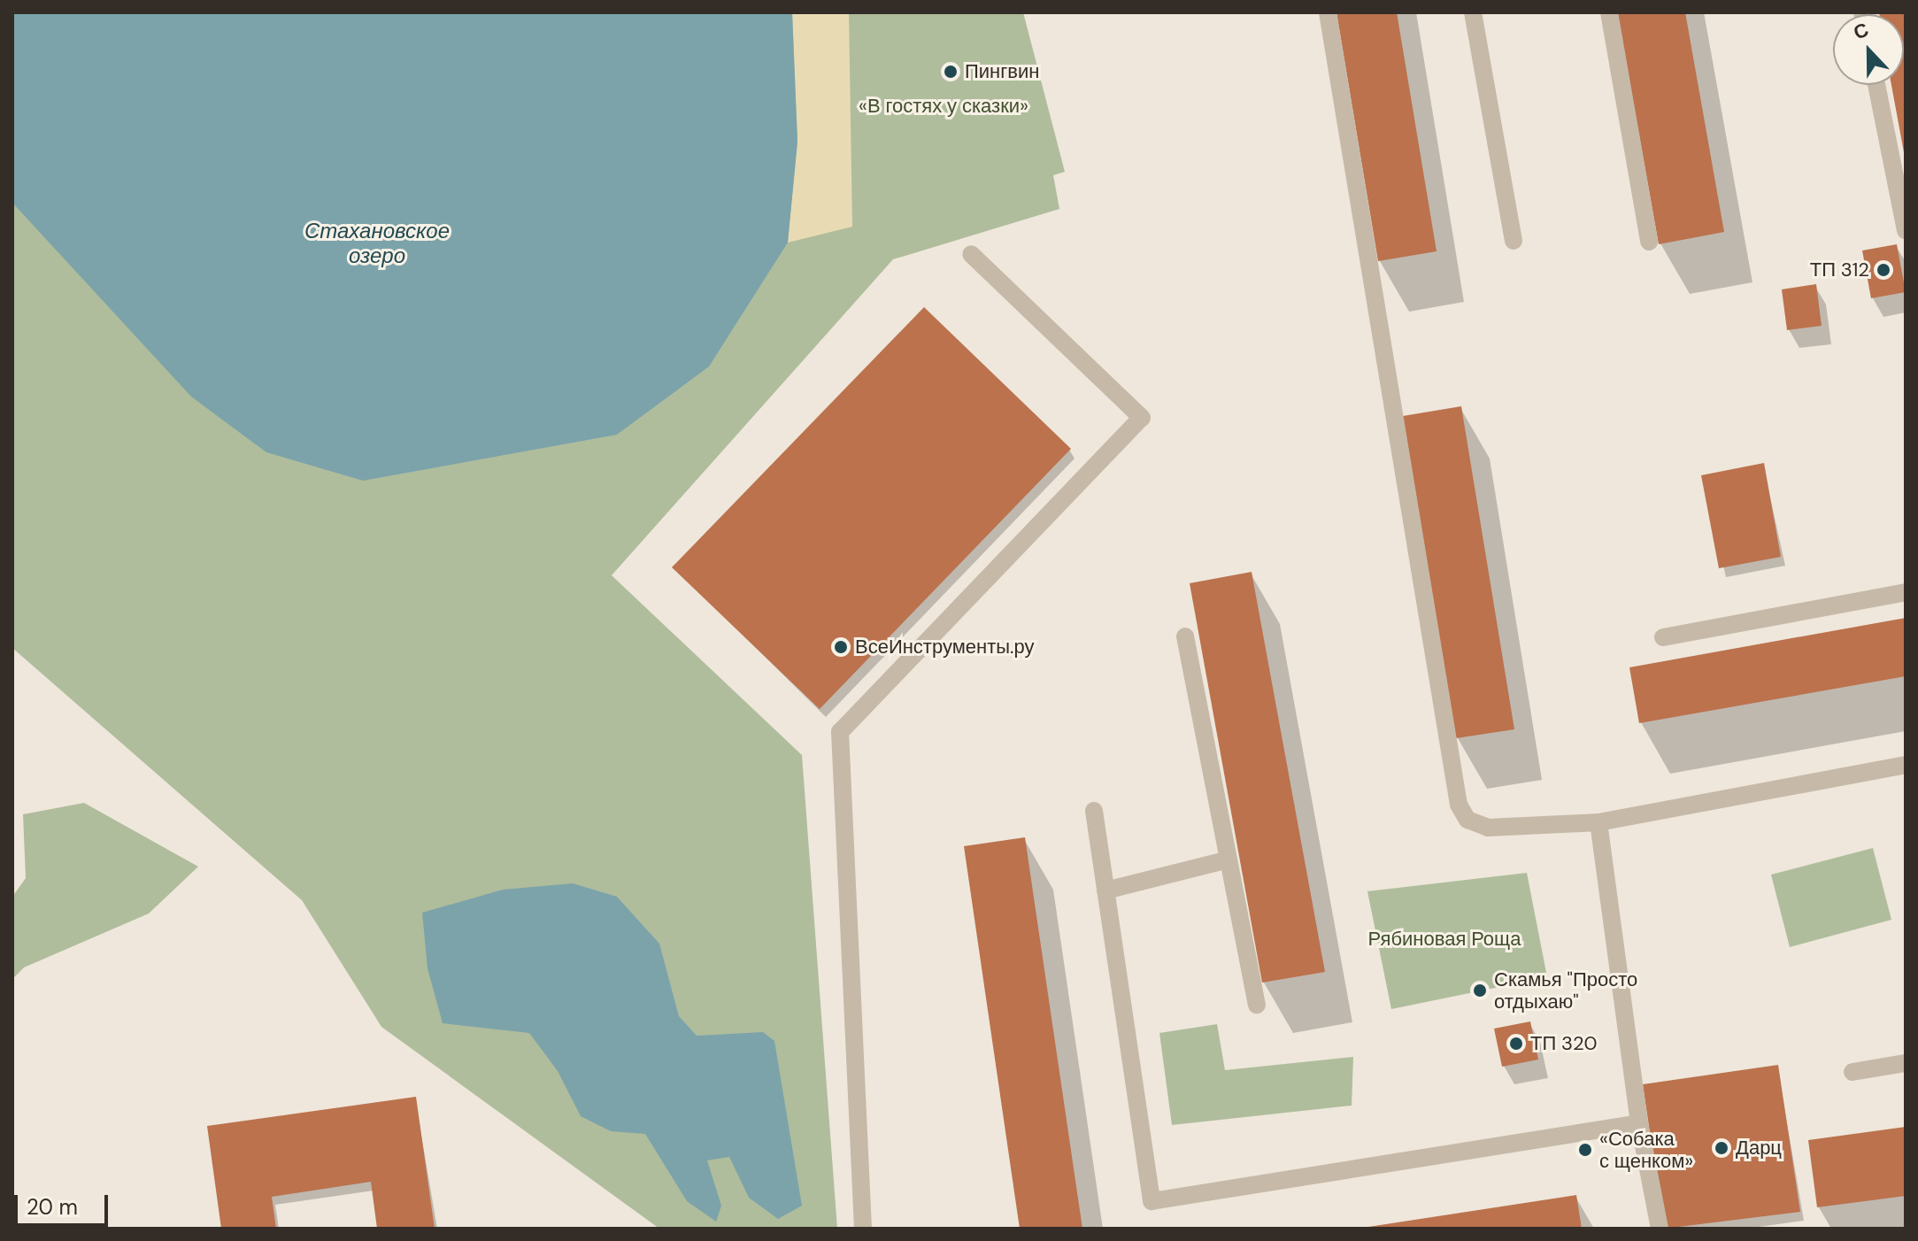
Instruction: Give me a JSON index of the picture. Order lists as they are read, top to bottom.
{
  "water": ["Стахановское озеро"],
  "parks": ["«В гостях у сказки»", "Рябиновая Роща"],
  "places": [
    "Пингвин",
    "ТП 312",
    "ВсеИнструменты.ру",
    "Скамья \"Просто отдыхаю\"",
    "ТП 320",
    "Дарц",
    "«Собака с щенком»"
  ],
  "scale_bar": "20 m",
  "north": "top"
}
